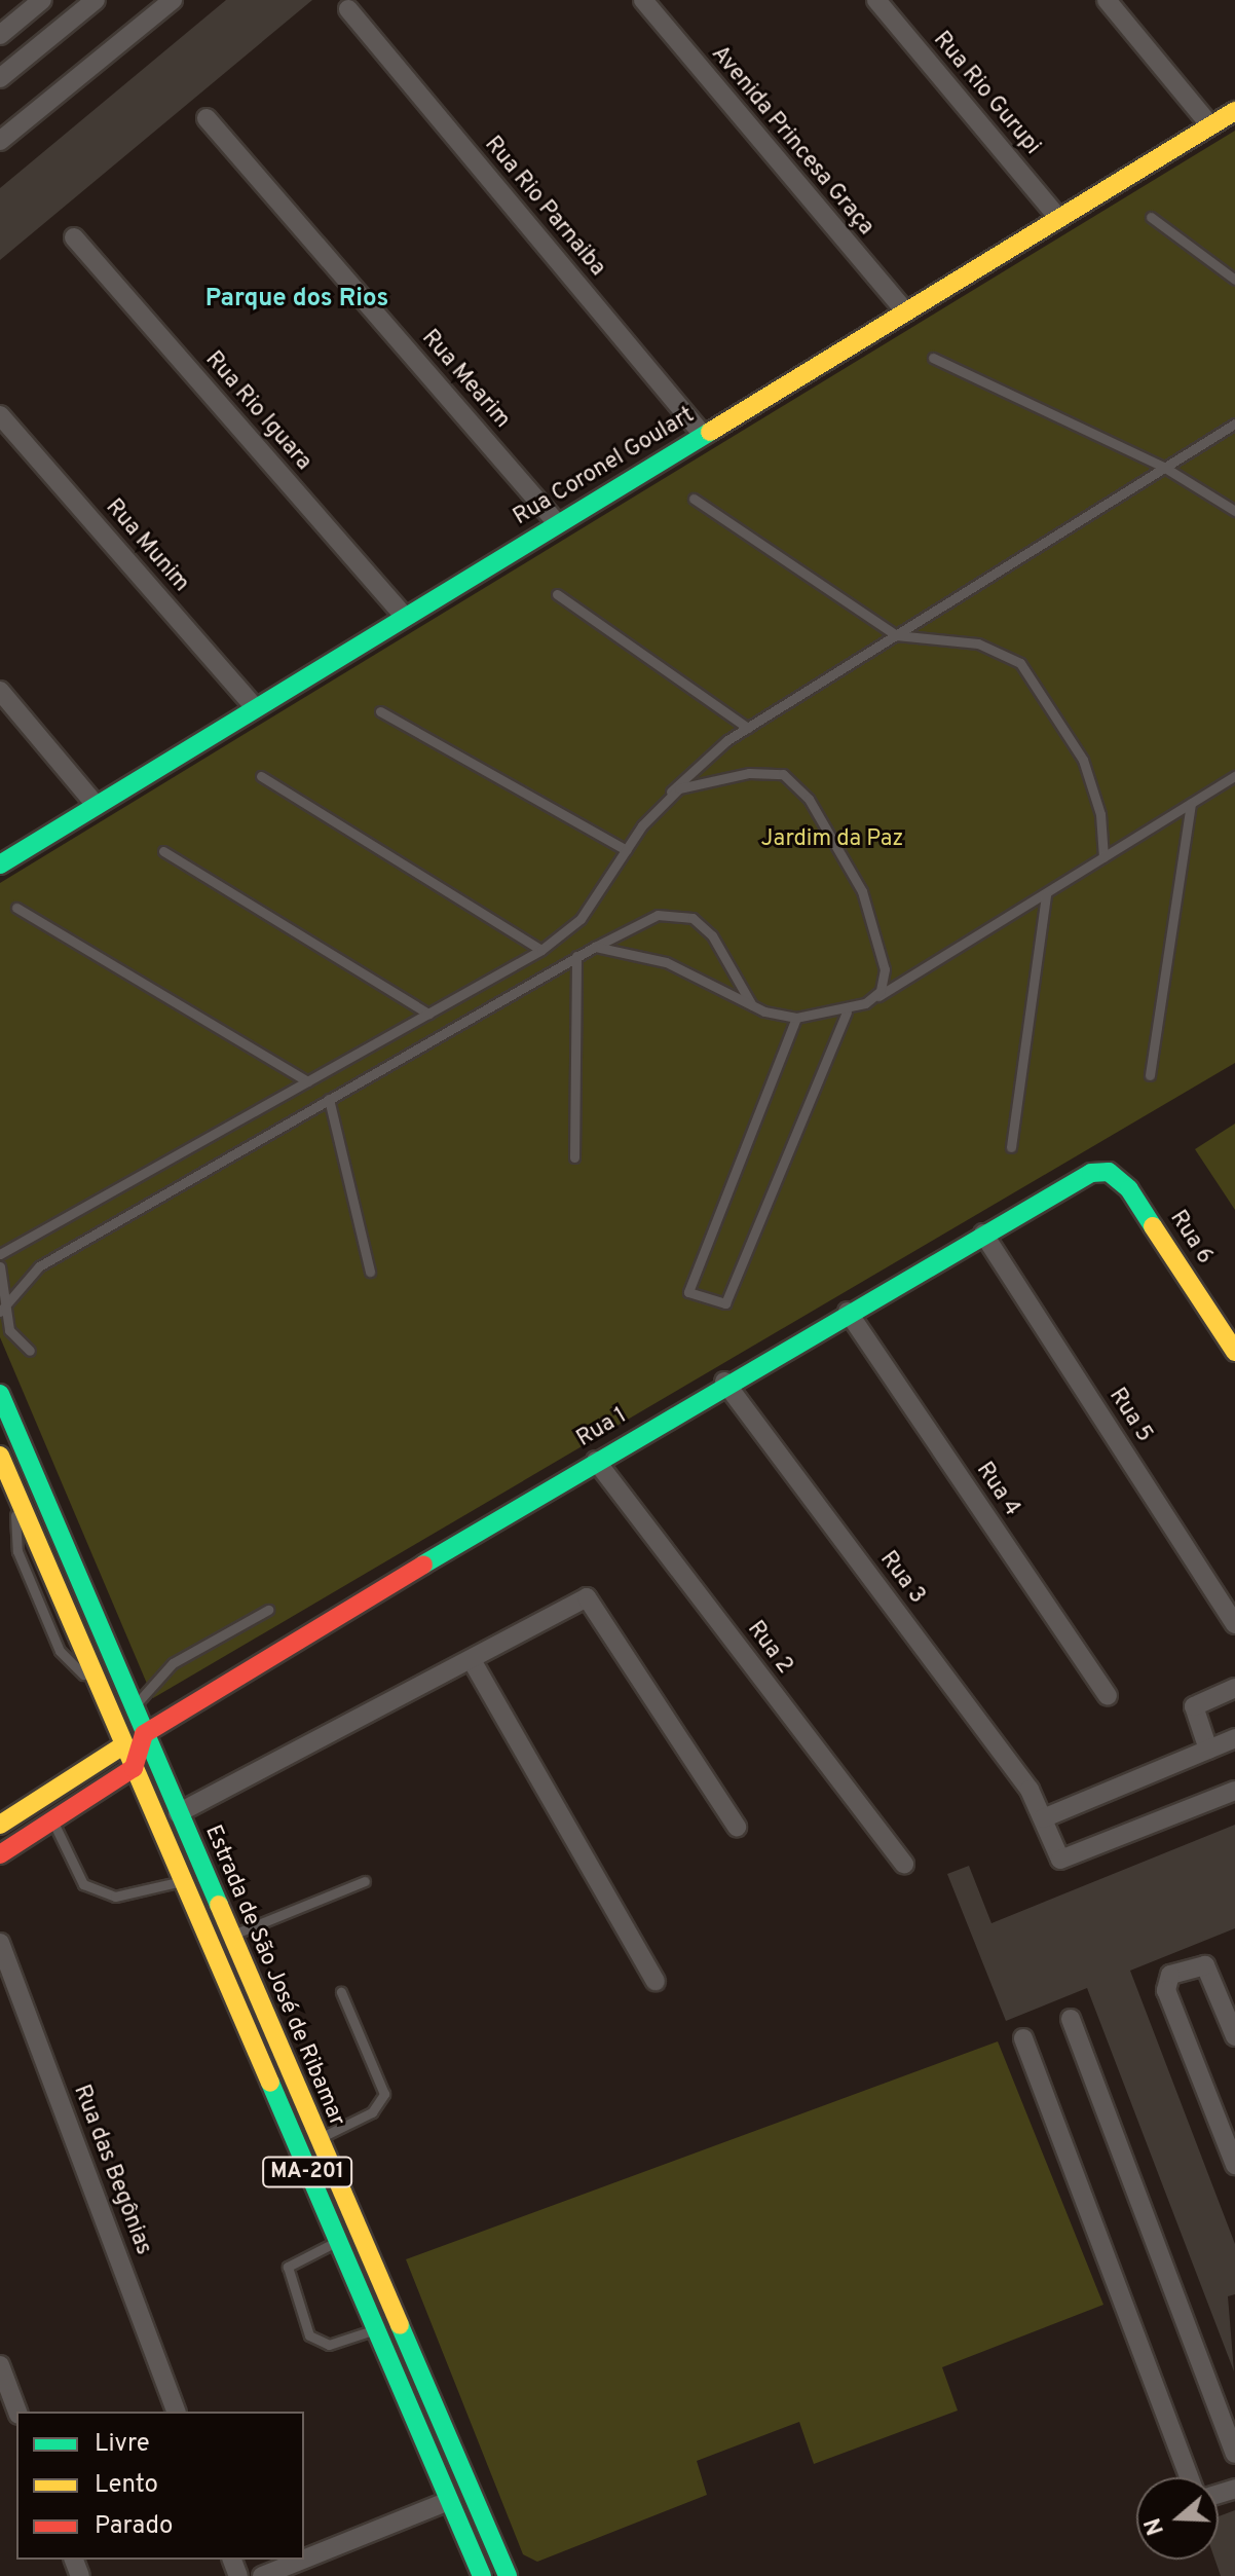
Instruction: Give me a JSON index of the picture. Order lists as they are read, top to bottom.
{
  "streets": {
    "main road": [
      "Rua Coronel Goulart",
      "Rua 6",
      "Rua 1",
      "Estrada de São José de Ribamar",
      "MA-201"
    ],
    "street": [
      "Rua Rio Gurupi",
      "Avenida Princesa Graça",
      "Rua Rio Parnaiba",
      "Rua Mearim",
      "Rua Rio Iguara",
      "Rua Munim",
      "Rua 5",
      "Rua 4",
      "Rua 3",
      "Rua 2",
      "Rua das Begônias"
    ]
  },
  "crossings": [
    ["Rua Rio Gurupi", "Rua Coronel Goulart"],
    ["Avenida Princesa Graça", "Rua Coronel Goulart"],
    ["Rua Rio Parnaiba", "Rua Coronel Goulart"],
    ["Rua Mearim", "Rua Coronel Goulart"],
    ["Rua Rio Iguara", "Rua Coronel Goulart"],
    ["Rua Coronel Goulart", "Rua Munim"],
    ["Rua 6", "Rua 1"],
    ["Rua 5", "Rua 1"],
    ["Rua 1", "Rua 4"],
    ["Rua 1", "Rua 3"],
    ["Rua 1", "Rua 2"],
    ["Rua 1", "Estrada de São José de Ribamar"]
  ],
  "districts": ["Parque dos Rios"],
  "parks": ["Jardim da Paz"],
  "legend": ["Livre", "Lento", "Parado"],
  "north": "left"
}
